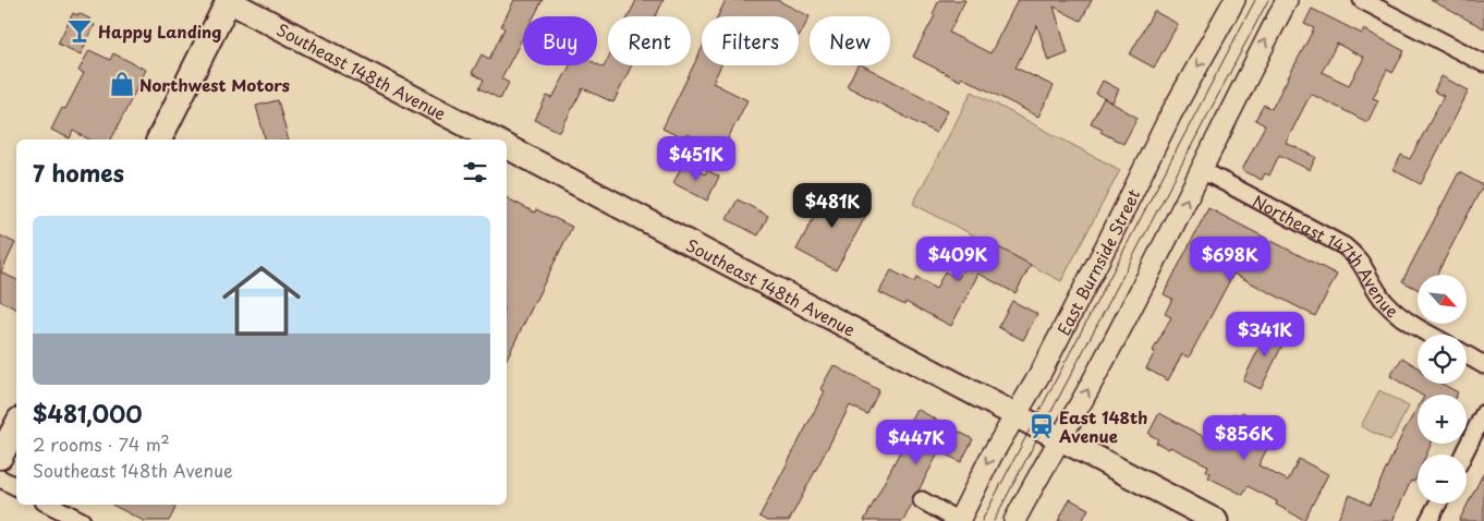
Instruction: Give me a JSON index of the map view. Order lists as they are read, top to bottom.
{
  "streets": {
    "main road": ["Southeast 148th Avenue"],
    "street": ["Northeast 147th Avenue", "East Burnside Street"]
  },
  "crossings": [
    ["Southeast 148th Avenue", "East Burnside Street"]
  ],
  "places": {
    "bar": ["Happy Landing"],
    "shop": ["Northwest Motors"],
    "station": ["East 148th Avenue"]
  },
  "north": "bottom right",
  "page": {
    "chip": [
      "Buy",
      "Rent",
      "Filters",
      "New"
    ],
    "price": [
      "$451K",
      "$481K",
      "$409K",
      "$698K",
      "$341K",
      "$856K",
      "$447K"
    ],
    "heading": "7 homes",
    "list": [
      {
        "name": "$481,000",
        "note": "2 rooms · 74 m² · Southeast 148th Avenue"
      }
    ],
    "map_buttons": ["+", "−"]
  }
}
